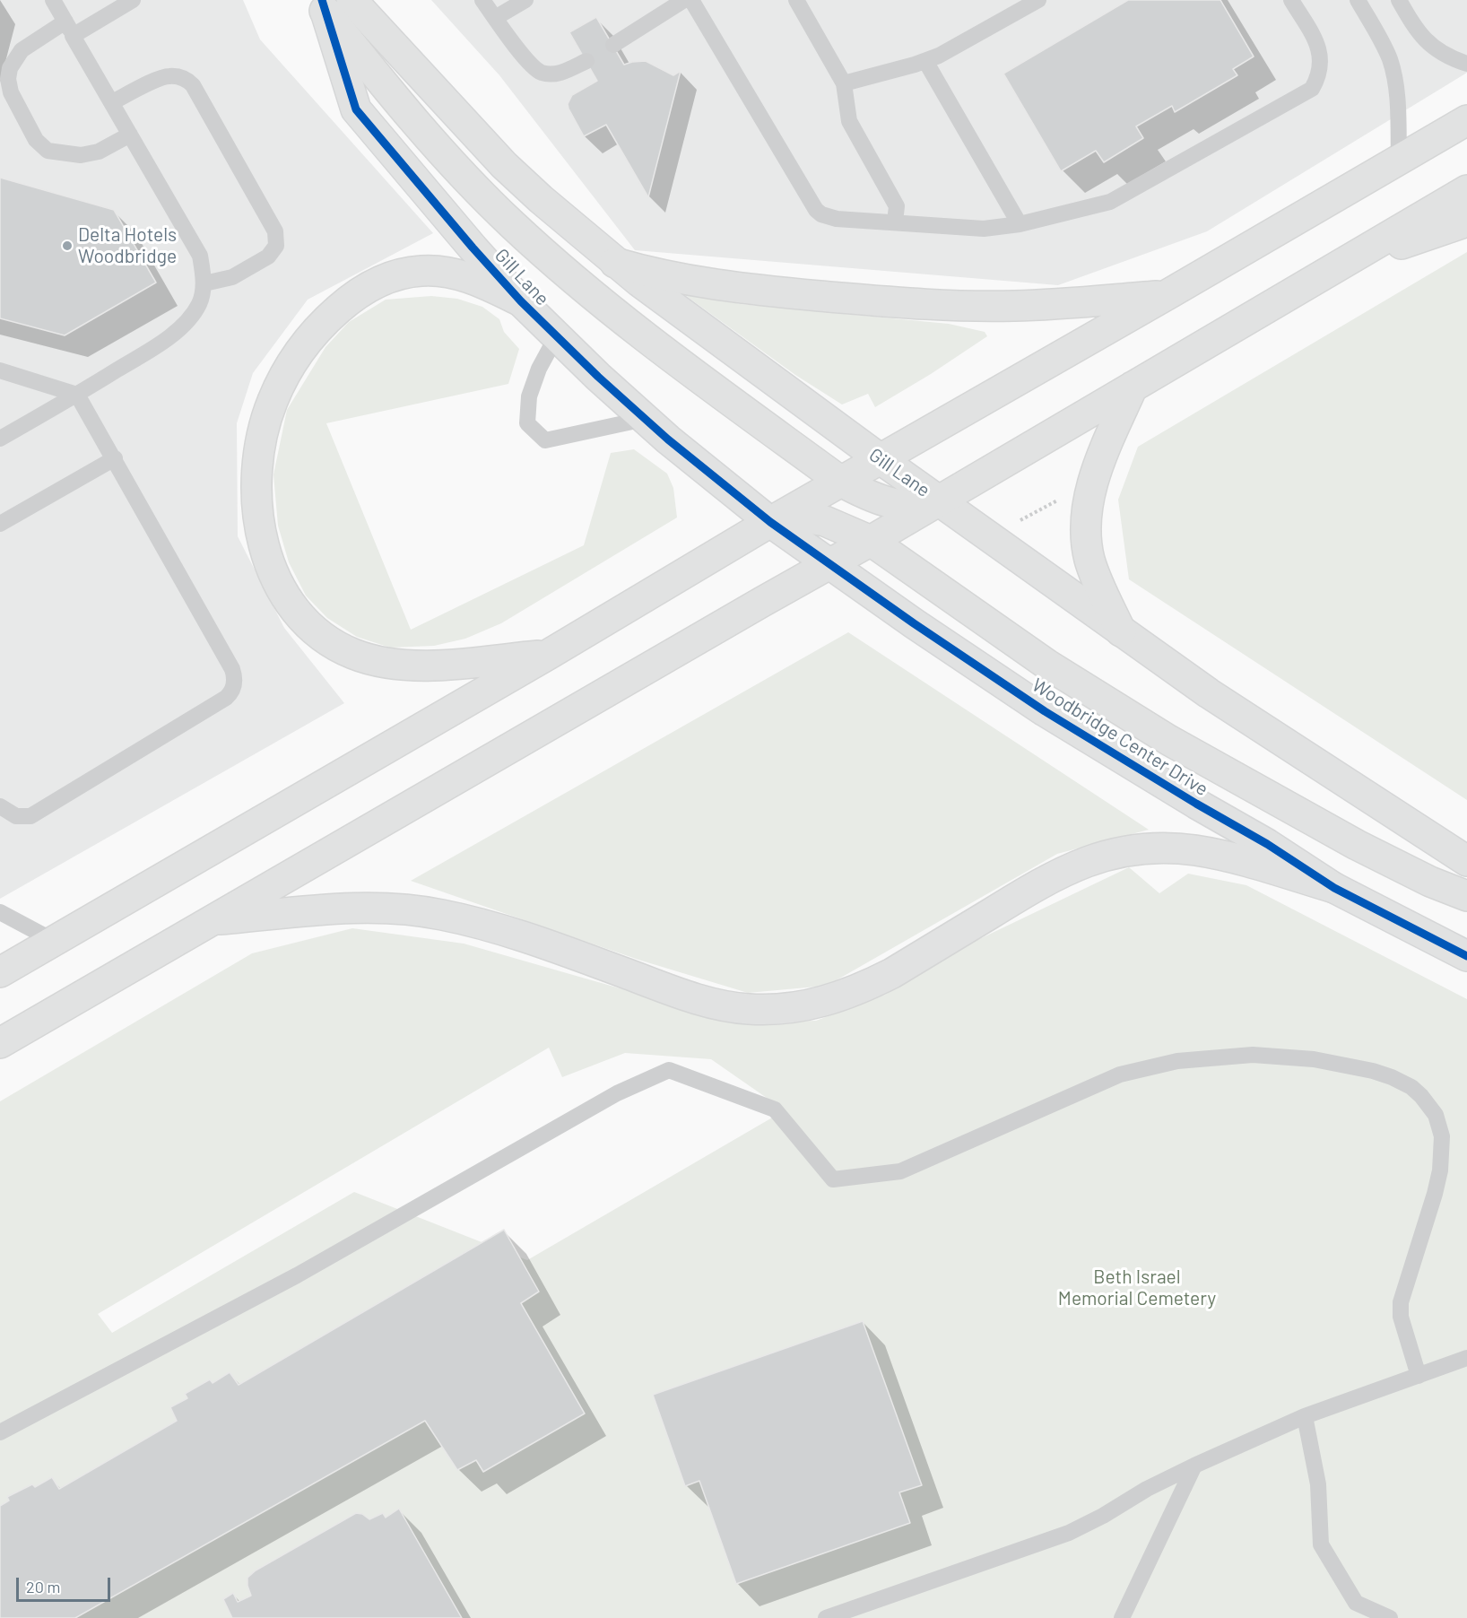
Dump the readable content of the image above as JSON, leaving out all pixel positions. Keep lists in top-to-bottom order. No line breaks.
{"streets":{"main road":["Gill Lane","Woodbridge Center Drive"]},"crossings":[["Gill Lane","Woodbridge Center Drive"]],"parks":["Beth Israel Memorial Cemetery"],"places":["Delta Hotels Woodbridge"],"scale_bar":"20 m"}
